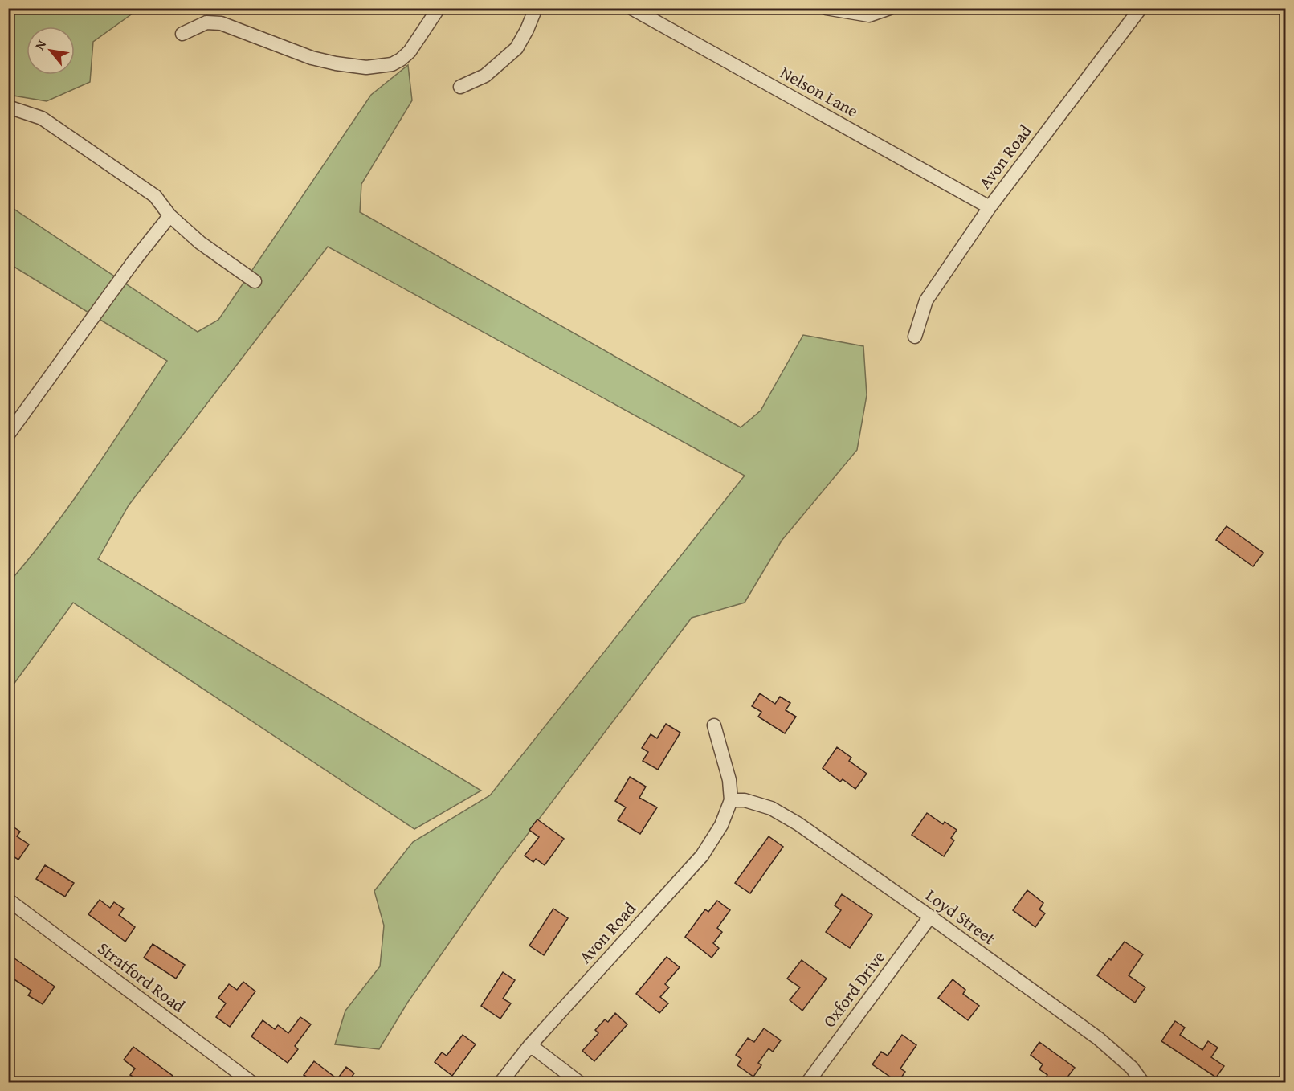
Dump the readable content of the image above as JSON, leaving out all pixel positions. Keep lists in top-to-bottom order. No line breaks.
{"streets":{"street":["Nelson Lane","Avon Road","Loyd Street","Stratford Road","Oxford Drive"]},"crossings":[["Nelson Lane","Avon Road"],["Avon Road","Loyd Street"],["Loyd Street","Oxford Drive"]],"north":"top left"}
